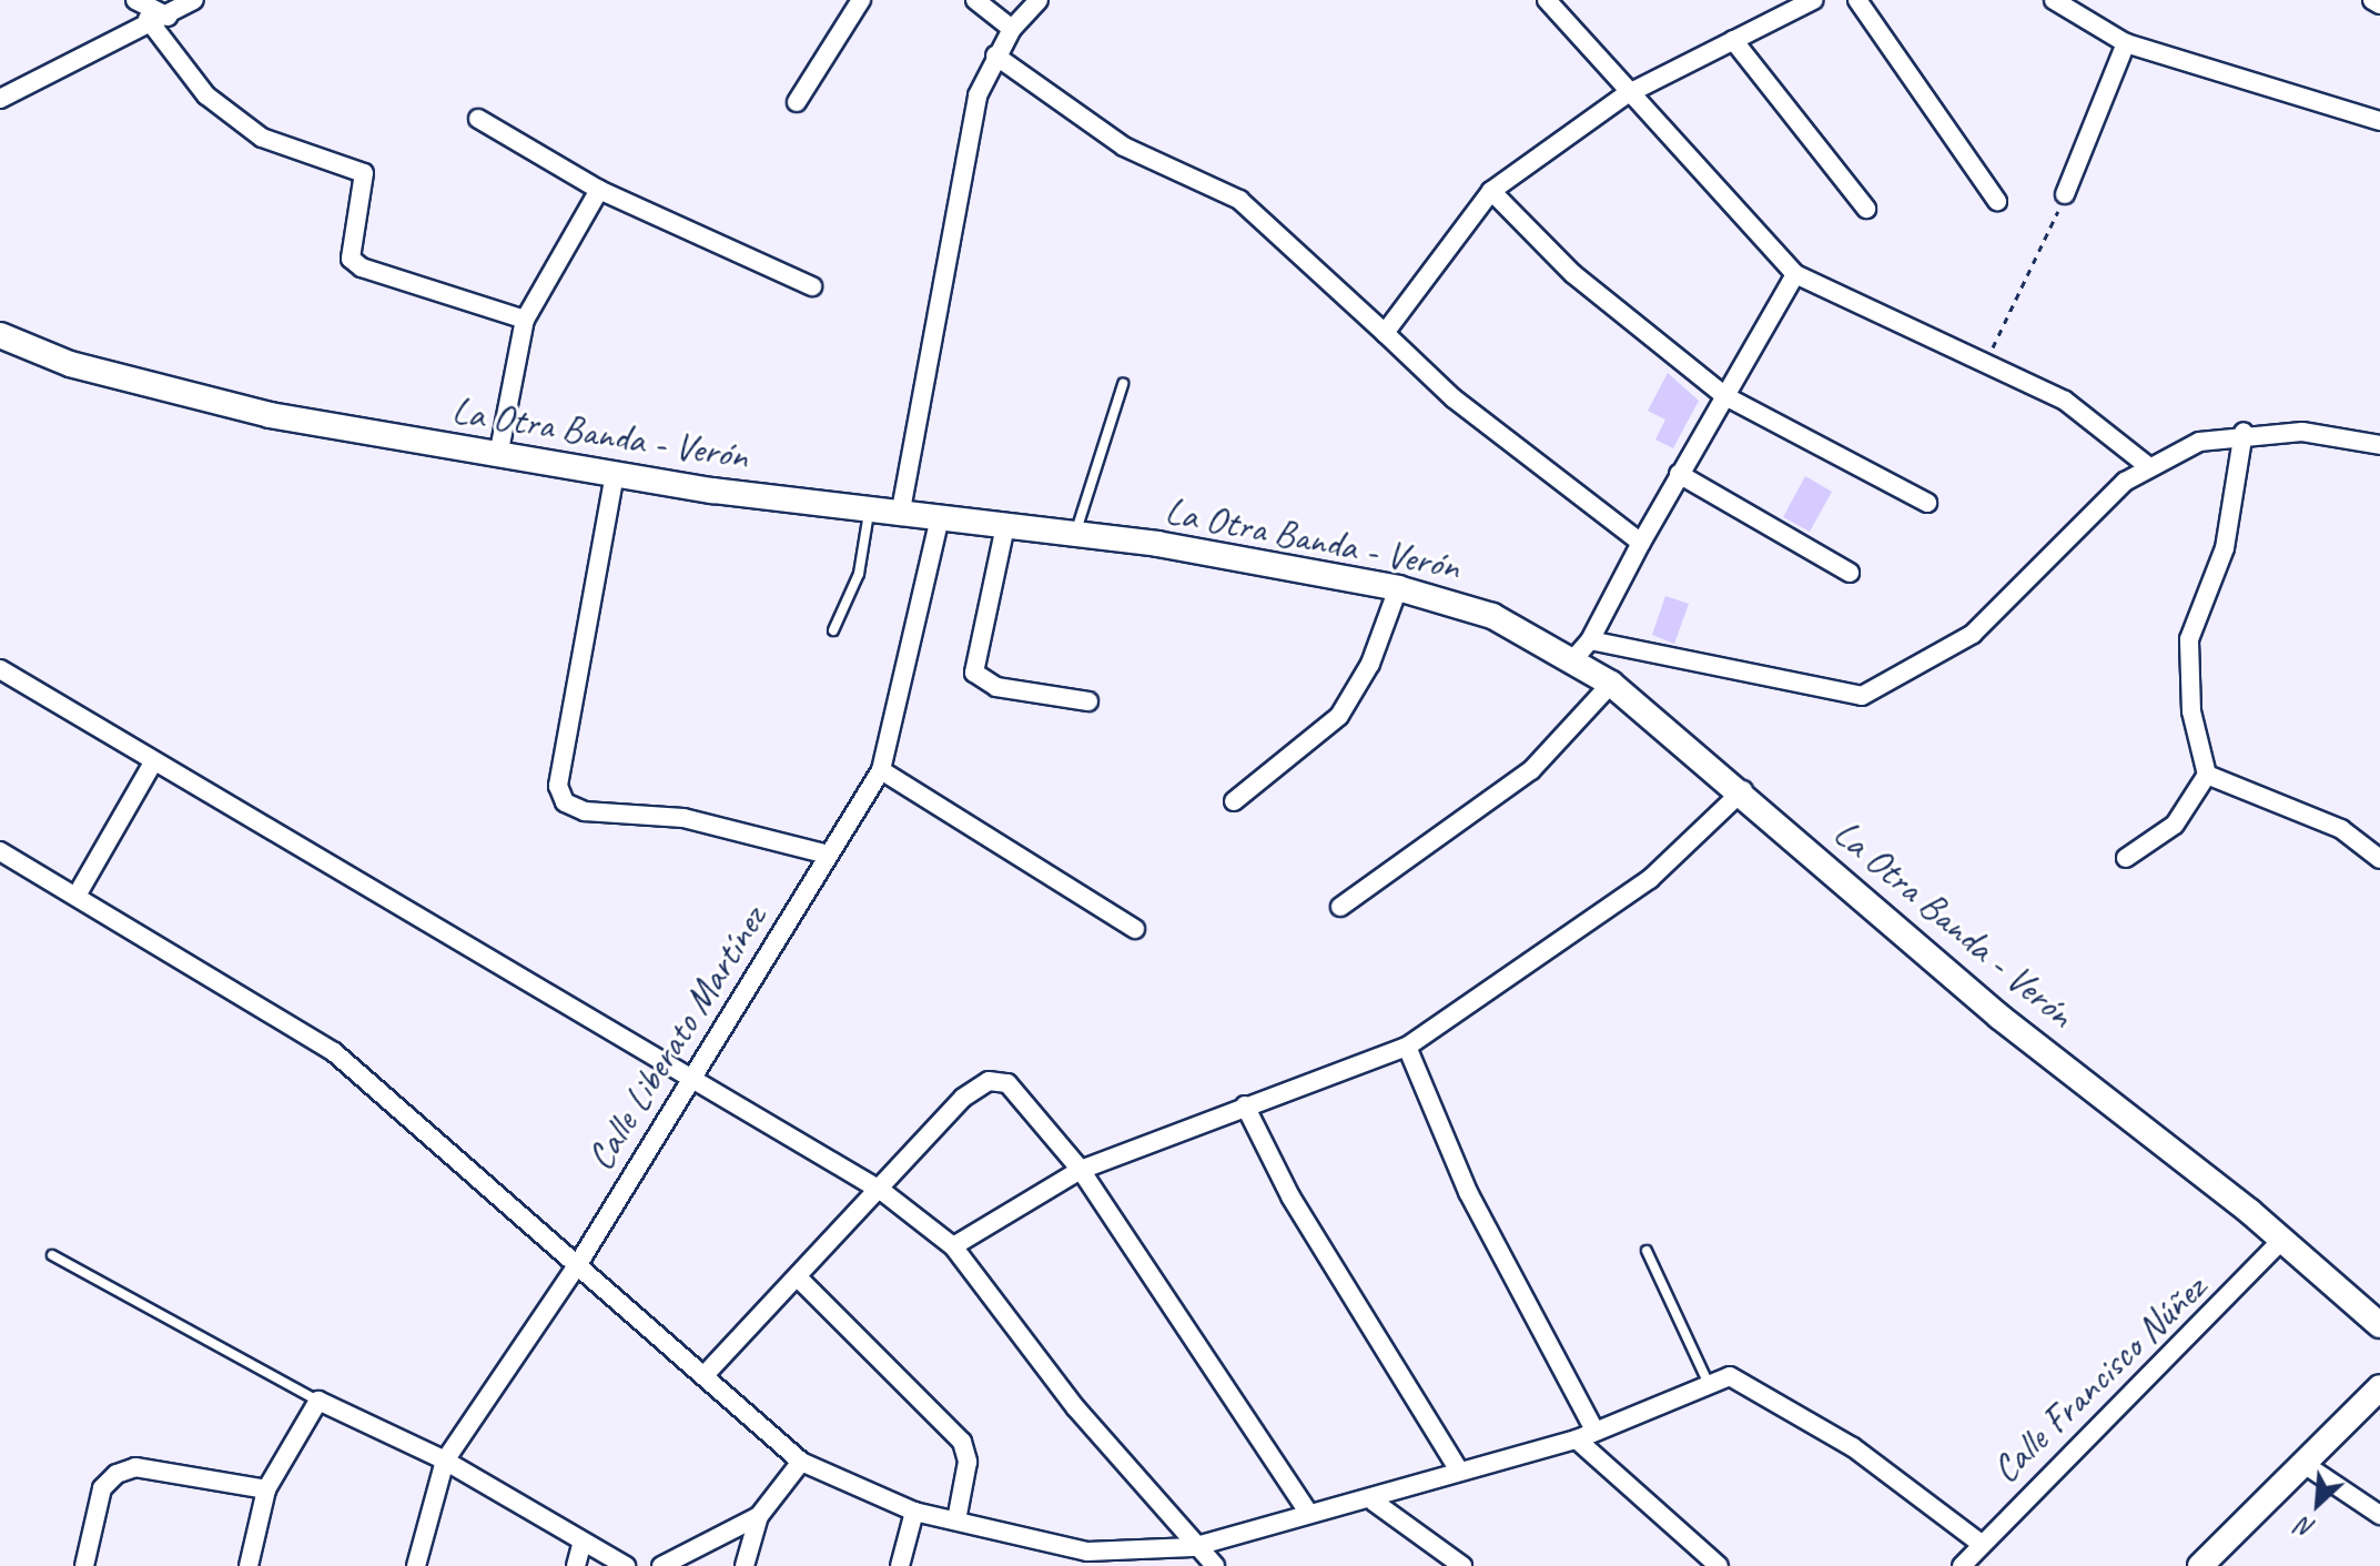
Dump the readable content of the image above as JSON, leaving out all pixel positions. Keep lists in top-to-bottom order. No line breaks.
{"streets":{"main road":["La Otra Banda - Verón"],"street":["Calle Liberato Martínez","Calle Francisco Núñez"]},"crossings":[["La Otra Banda - Verón","Calle Liberato Martínez"],["La Otra Banda - Verón","Calle Francisco Núñez"]],"north":"bottom left"}
